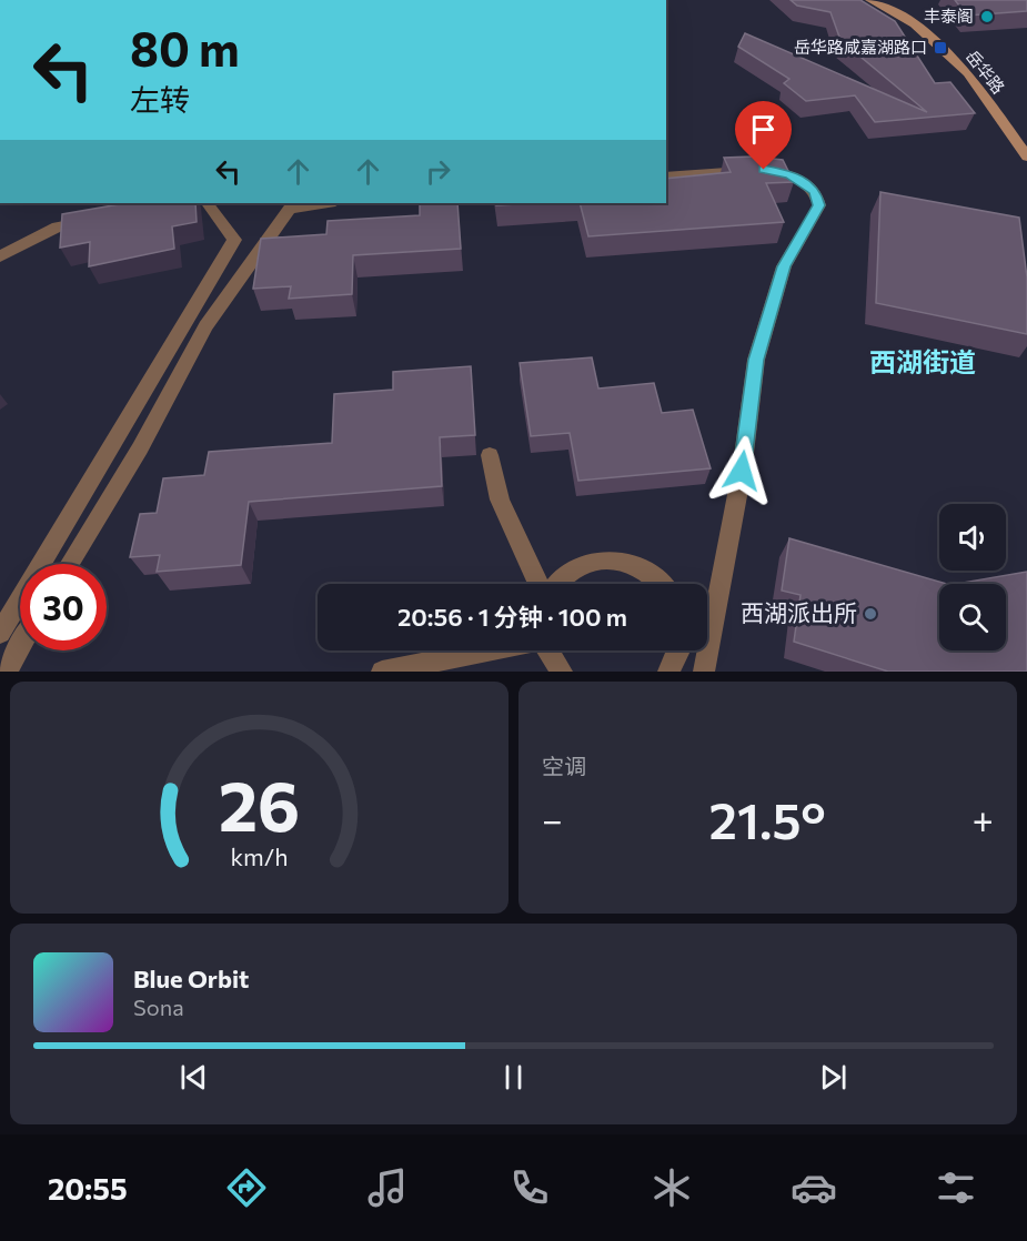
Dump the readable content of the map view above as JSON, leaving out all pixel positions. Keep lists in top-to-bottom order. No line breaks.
{"streets":{"street":["岳华路"]},"districts":["西湖街道"],"places":{"other":["丰泰阁","西湖派出所"],"transit":["岳华路咸嘉湖路口"]},"page":{"turn":["80 m","左转"],"limit":"30","trip":"20:56 · 1 分钟 · 100 m","tile":"空调","heat":["−","21.5°","+"],"song":["Blue Orbit","Sona"],"tabs":"20:55","gauge":["26","km/h"]}}
